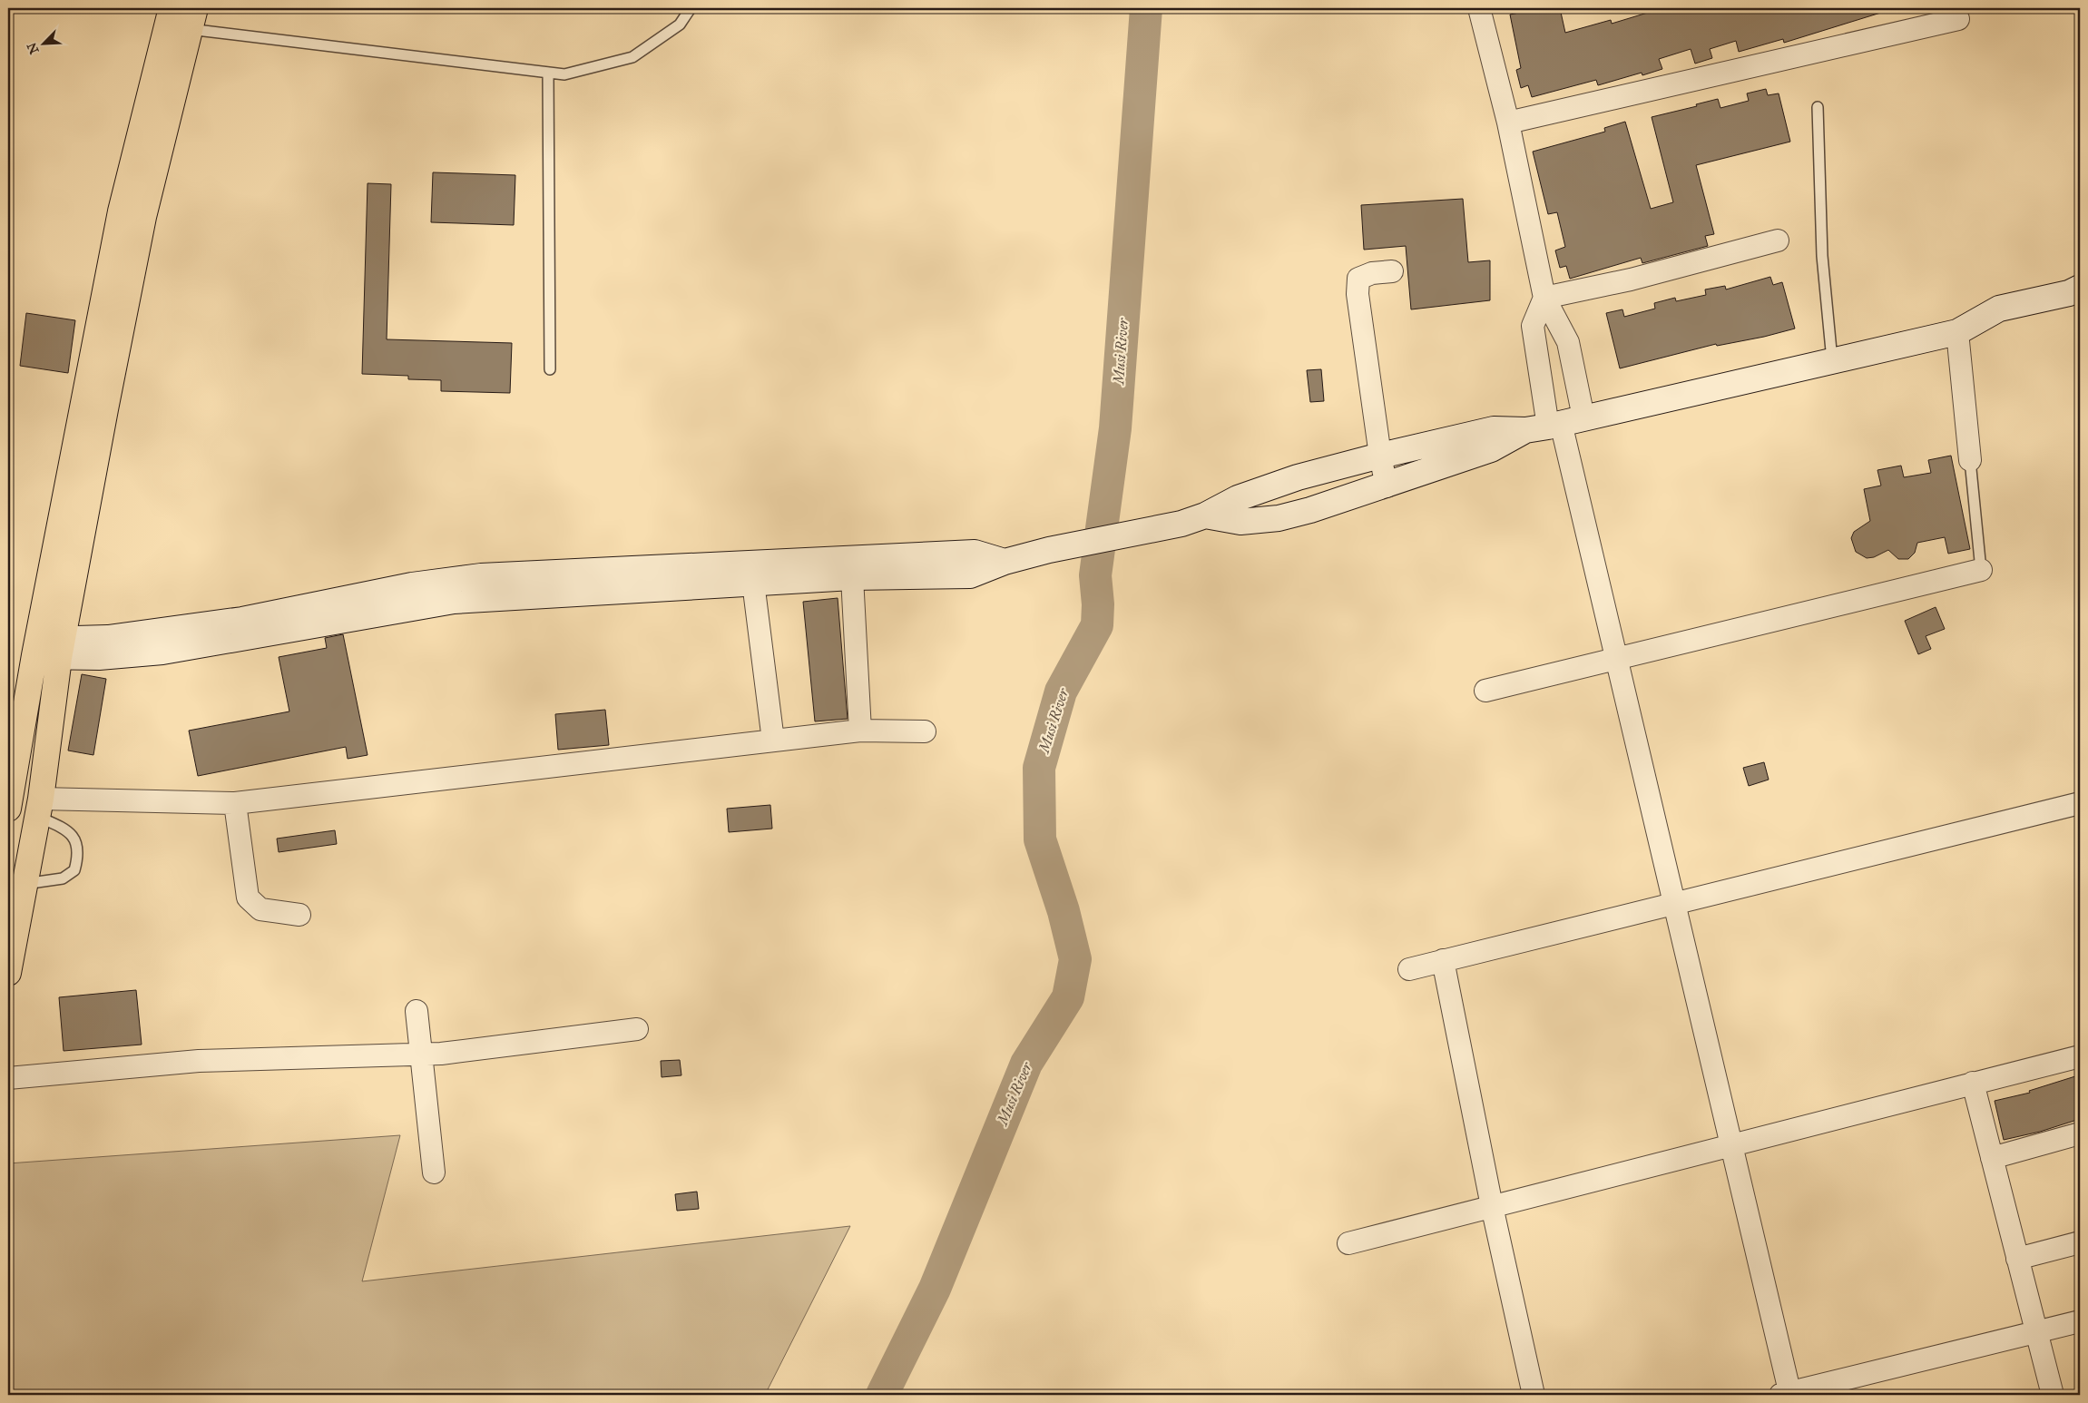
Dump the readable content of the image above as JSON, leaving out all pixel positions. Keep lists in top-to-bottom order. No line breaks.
{"water":["Musi River"],"north":"bottom left"}
